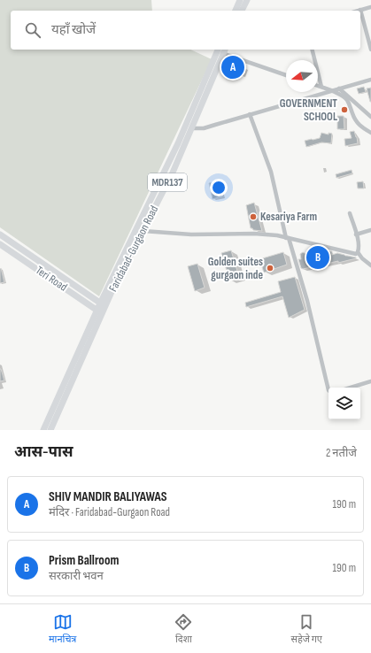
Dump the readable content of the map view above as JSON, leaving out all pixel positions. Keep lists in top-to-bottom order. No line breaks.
{"streets":{"main road":["MDR137","Faridabad-Gurgaon Road","Teri Road"]},"crossings":[["Faridabad-Gurgaon Road","Teri Road"]],"places":["GOVERNMENT SCHOOL","Kesariya Farm","Golden suites gurgaon inde"],"north":"left","page":{"search":"यहाँ खोजें","pins":["A","B"],"heading":["आस-पास","2 नतीजे"],"list":[{"mark":"A","name":"SHIV MANDIR BALIYAWAS","note":"मंदिर · Faridabad-Gurgaon Road","value":"190 m"},{"mark":"B","name":"Prism Ballroom","note":"सरकारी भवन","value":"190 m"}],"nav":["मानचित्र","दिशा","सहेजे गए"]}}
